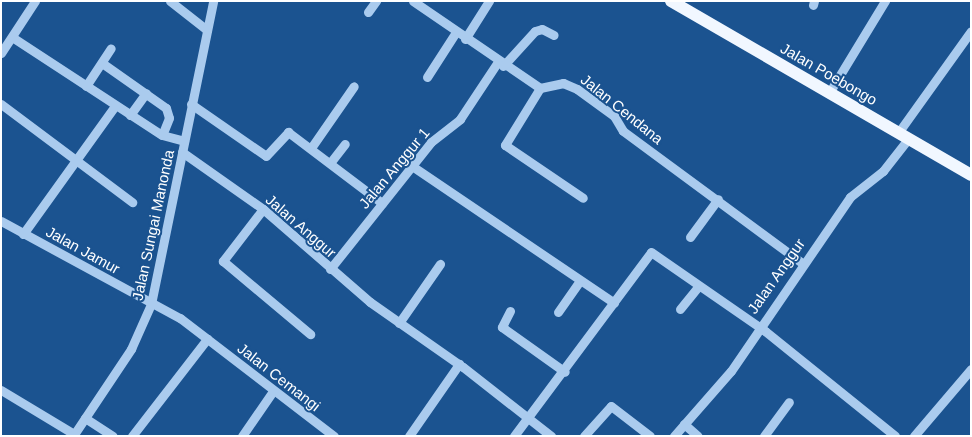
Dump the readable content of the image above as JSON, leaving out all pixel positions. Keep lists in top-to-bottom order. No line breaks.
{"streets":{"main road":["Jalan Poebongo"],"street":["Jalan Cendana","Jalan Anggur 1","Jalan Sungai Manonda","Jalan Anggur","Jalan Jamur","Jalan Cemangi"]},"crossings":[["Jalan Poebongo","Jalan Anggur"],["Jalan Cendana","Jalan Anggur"],["Jalan Anggur 1","Jalan Anggur"],["Jalan Sungai Manonda","Jalan Anggur"],["Jalan Sungai Manonda","Jalan Jamur"],["Jalan Sungai Manonda","Jalan Cemangi"],["Jalan Jamur","Jalan Cemangi"]]}
